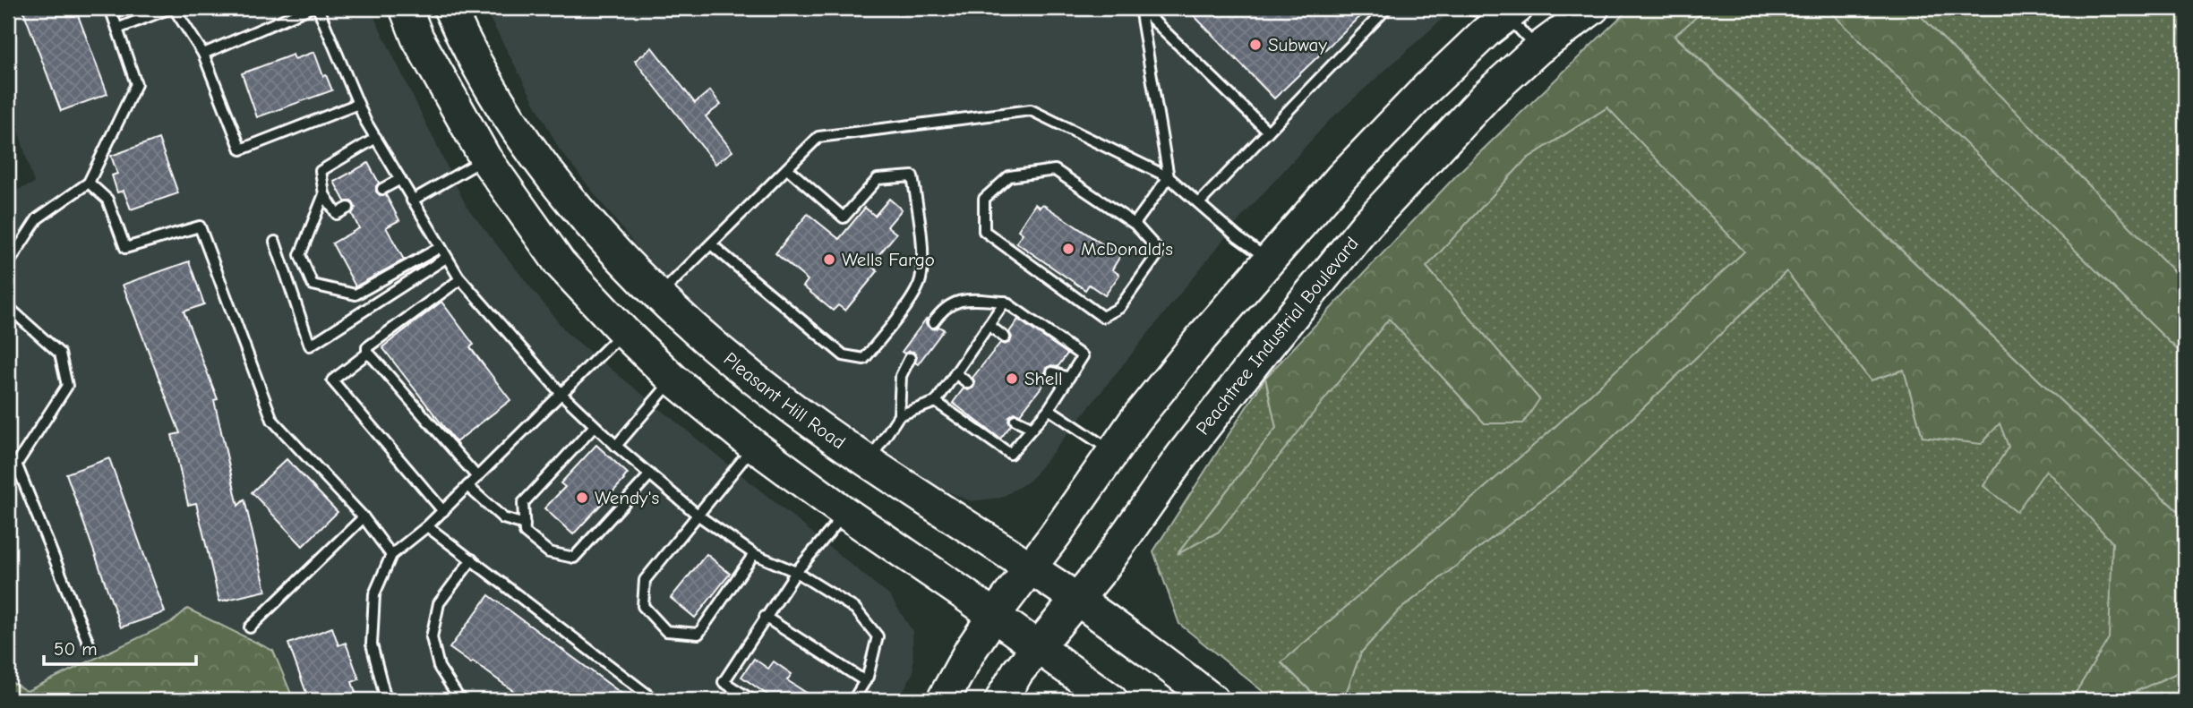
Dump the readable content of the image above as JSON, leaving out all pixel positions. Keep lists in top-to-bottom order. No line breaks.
{"streets":{"highway":["Peachtree Industrial Boulevard","Pleasant Hill Road"]},"crossings":[["Peachtree Industrial Boulevard","Pleasant Hill Road"]],"places":["Subway","McDonald's","Wells Fargo","Shell","Wendy's"],"scale_bar":"50 m"}
